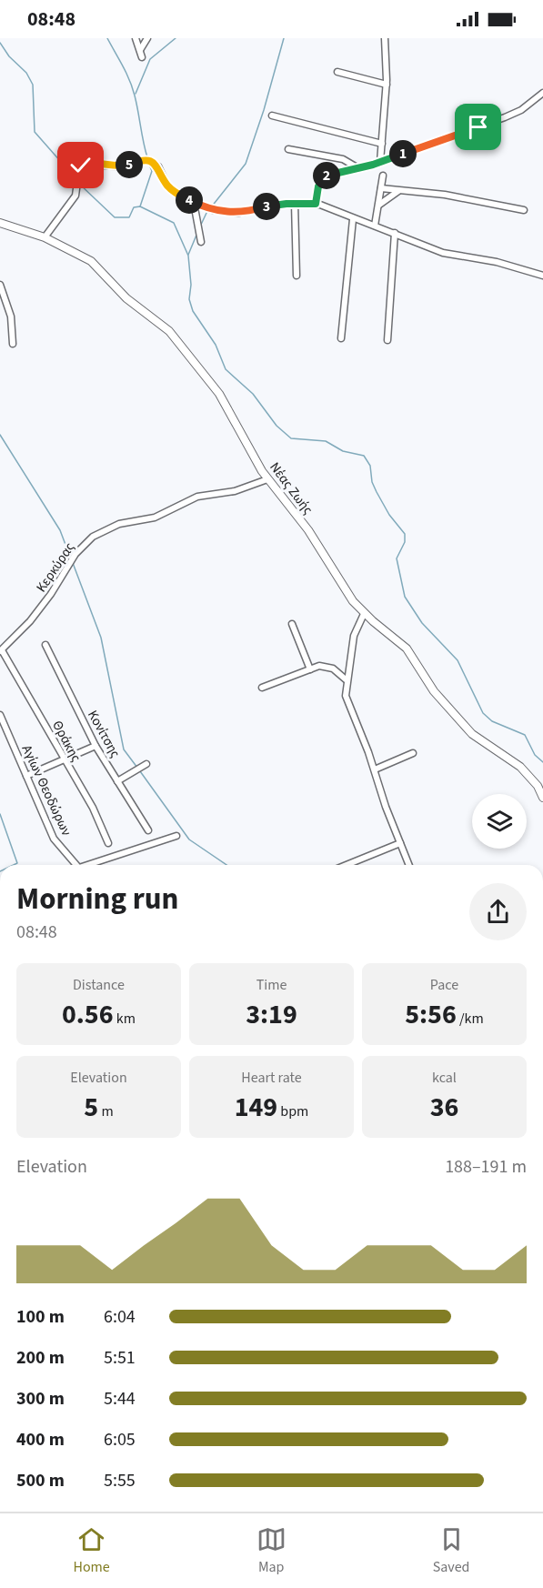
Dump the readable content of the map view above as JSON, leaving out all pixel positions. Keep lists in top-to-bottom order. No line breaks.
{"streets":{"street":["Νέας Ζωής","Κερκύρας","Κονίτσης","Θράκης","Αγίων Θεοδώρων"]},"crossings":[["Νέας Ζωής","Κερκύρας"],["Κερκύρας","Θράκης"]],"page":{"status":"08:48","pins":["1","5","2","4","3"],"heading":["Morning run","08:48"],"stats":[["Distance","0.56 km"],["Time","3:19"],["Pace","5:56 /km"],["Elevation","5 m"],["Heart rate","149 bpm"],["kcal","36"]],"chart":["Elevation","188–191 m"],"list":[{"name":"100 m","note":"6:04"},{"name":"200 m","note":"5:51"},{"name":"300 m","note":"5:44"},{"name":"400 m","note":"6:05"},{"name":"500 m","note":"5:55"}],"tabs":["Home","Map","Saved"]}}
